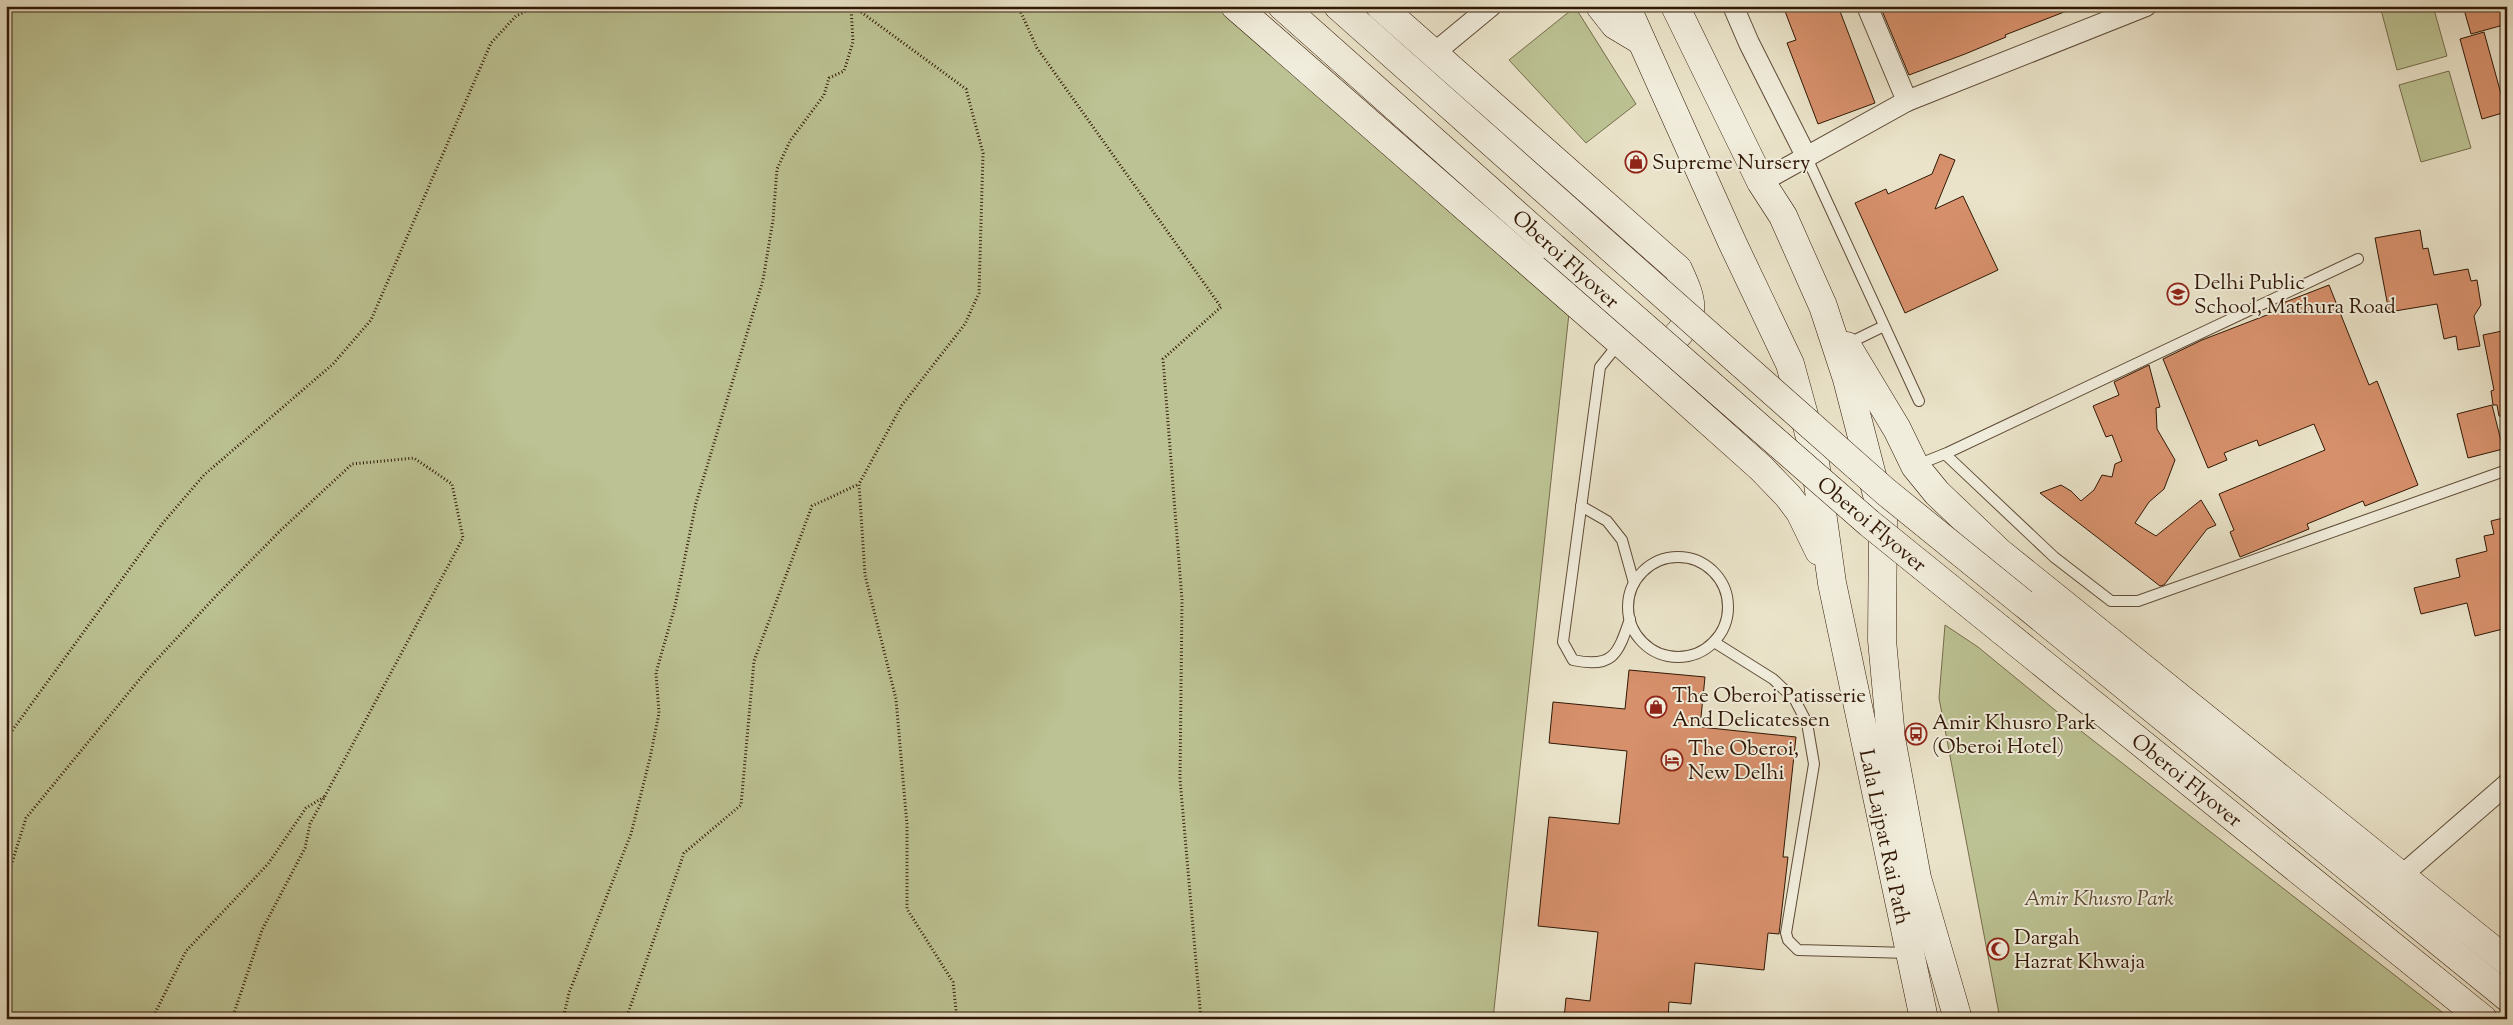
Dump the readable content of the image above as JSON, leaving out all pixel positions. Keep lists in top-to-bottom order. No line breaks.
{"streets":{"main road":["Oberoi Flyover","Lala Lajpat Rai Path"]},"parks":["Amir Khusro Park"],"places":{"shop":["Supreme Nursery","The Oberoi Patisserie And Delicatessen"],"school or university":["Delhi Public School, Mathura Road"],"bus stop":["Amir Khusro Park (Oberoi Hotel)"],"hotel":["The Oberoi, New Delhi"],"mosque":["Dargah Hazrat Khwaja"]}}
